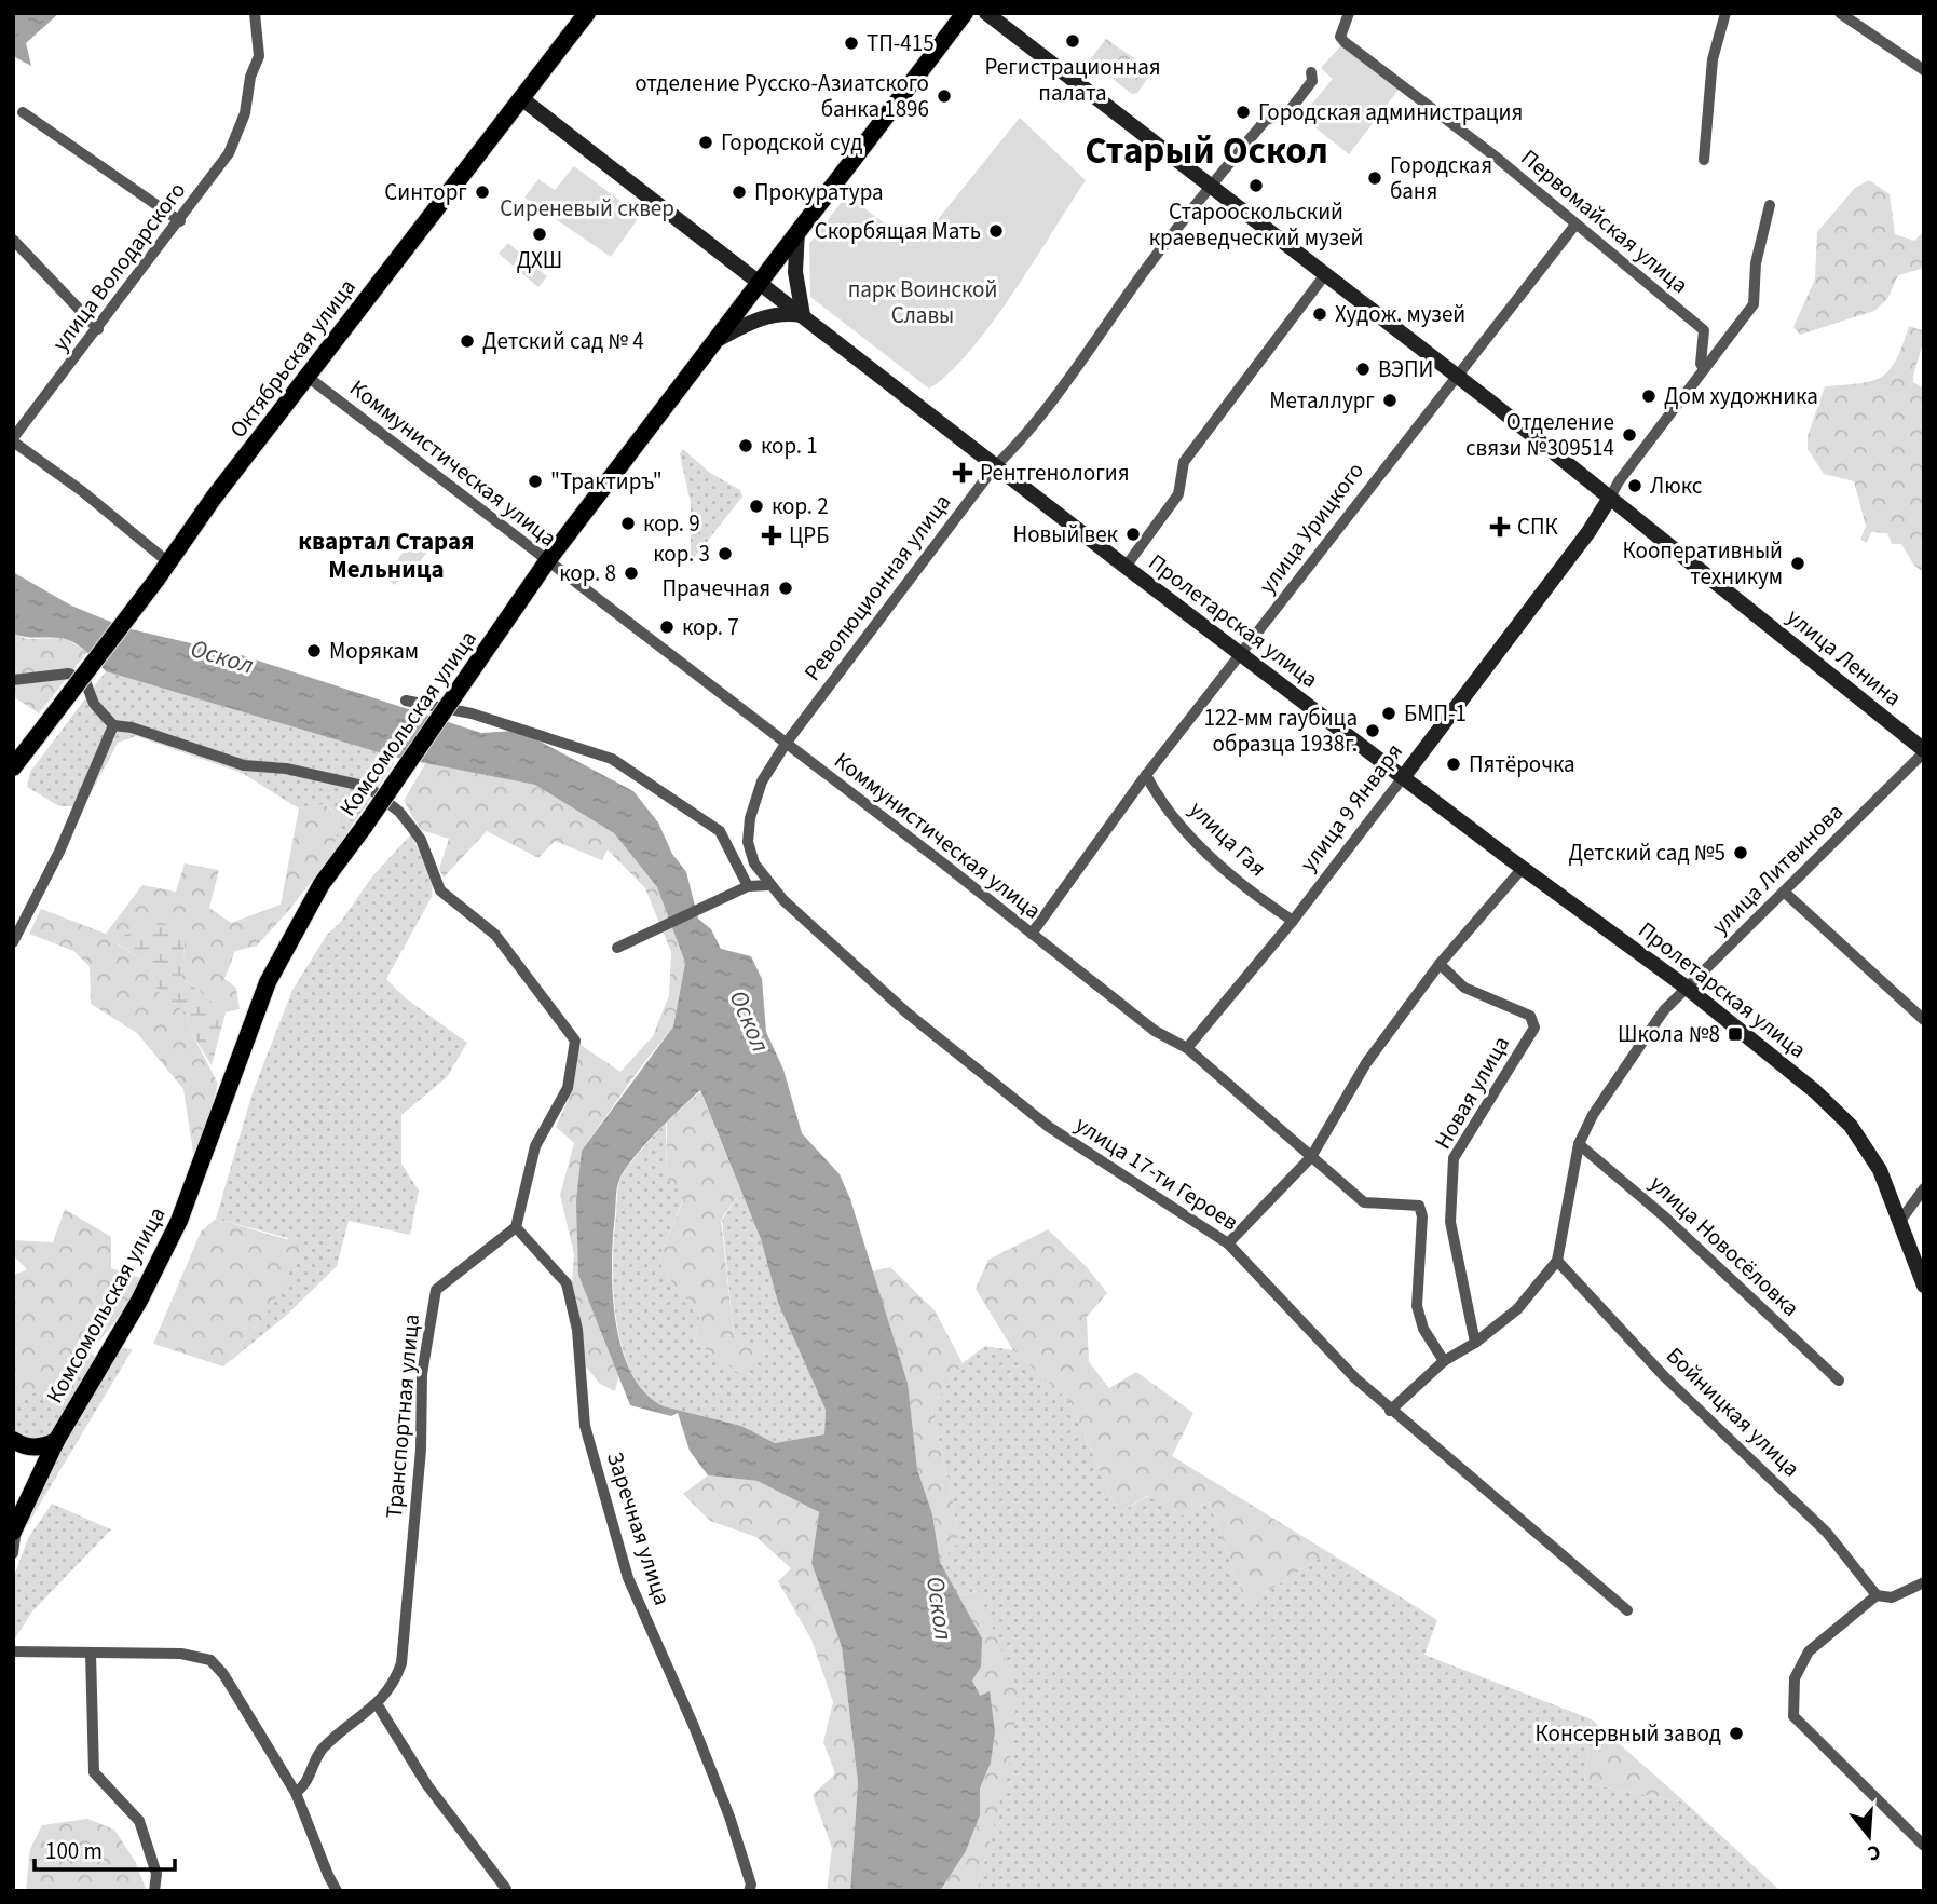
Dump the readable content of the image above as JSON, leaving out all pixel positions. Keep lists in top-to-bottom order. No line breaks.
{"streets":{"main road":["Октябрьская улица","Пролетарская улица","улица Ленина","Комсомольская улица","улица 9 Января"],"street":["Первомайская улица","улица Володарского","Коммунистическая улица","улица Урицкого","Революционная улица","улица Гая","улица Литвинова","Новая улица","улица 17-ти Героев","улица Новосёловка","Бойницкая улица","Транспортная улица","Заречная улица"]},"crossings":[["Первомайская улица","улица Урицкого"],["Первомайская улица","улица 9 Января"],["Октябрьская улица","Коммунистическая улица"],["Октябрьская улица","Пролетарская улица"],["Коммунистическая улица","улица Урицкого"],["Коммунистическая улица","Революционная улица"],["Коммунистическая улица","Комсомольская улица"],["Коммунистическая улица","улица 9 Января"],["Коммунистическая улица","улица Литвинова"],["Коммунистическая улица","улица 17-ти Героев"],["улица Урицкого","Пролетарская улица"],["улица Урицкого","улица Ленина"],["улица Урицкого","улица Гая"],["Революционная улица","Пролетарская улица"],["Революционная улица","улица Ленина"],["Революционная улица","улица 17-ти Героев"],["Пролетарская улица","Комсомольская улица"],["Пролетарская улица","улица 9 Января"],["Пролетарская улица","улица Литвинова"],["улица Ленина","улица 9 Января"],["улица Ленина","улица Литвинова"],["улица 9 Января","улица Гая"],["улица Литвинова","Новая улица"],["улица Литвинова","улица 17-ти Героев"],["улица Литвинова","улица Новосёловка"],["улица Литвинова","Бойницкая улица"],["Транспортная улица","Заречная улица"]],"districts":["Старый Оскол","квартал Старая Мельница"],"water":["Оскол"],"parks":["Сиреневый сквер","парк Воинской Славы"],"places":{"other":["Регистрационная палата","ТП-415","отделение Русско-Азиатского банка 1896","Городская администрация","Городской суд","Городская баня","Старооскольский краеведческий музей","Синторг","Прокуратура","Скорбящая Мать","ДХШ","Худож. музей","Детский сад № 4","ВЭПИ","Дом художника","Металлург","Отделение связи №309514","кор. 1","\"Трактиръ\"","Люкс","кор. 2","кор. 9","Новый век","кор. 3","Кооперативный техникум","кор. 8","Прачечная","кор. 7","Морякам","БМП-1","122-мм гаубица образца 1938г.","Пятёрочка","Детский сад №5","Консервный завод"],"health":["Рентгенология","СПК","ЦРБ"],"transit":["Школа №8"]},"scale_bar":"100 m","north":"bottom"}
